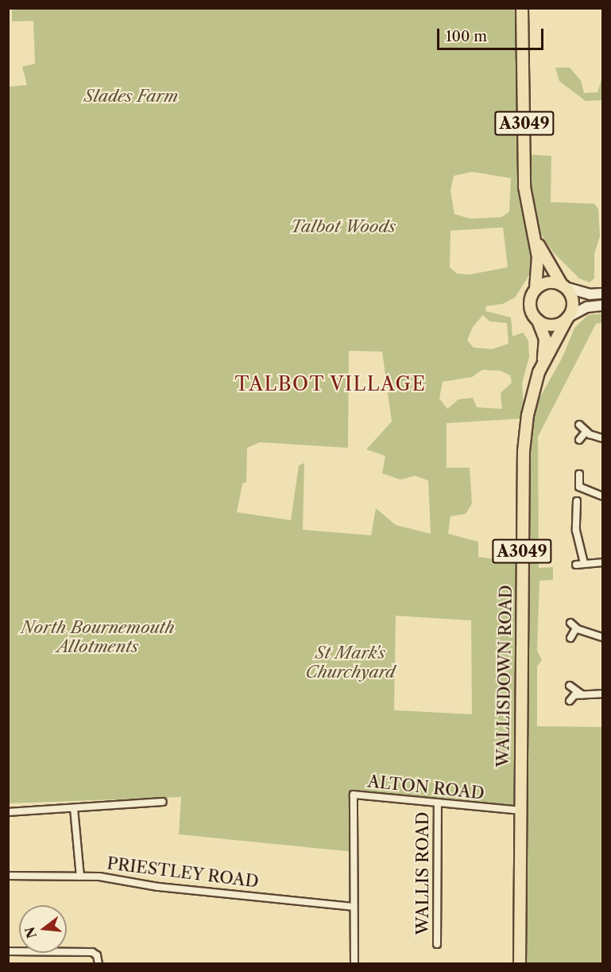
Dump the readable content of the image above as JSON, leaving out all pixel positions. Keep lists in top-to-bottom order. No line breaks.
{"streets":{"main road":["A3049","WALLISDOWN ROAD"],"street":["ALTON ROAD","PRIESTLEY ROAD","WALLIS ROAD"]},"crossings":[["A3049","WALLISDOWN ROAD"],["WALLISDOWN ROAD","ALTON ROAD"],["ALTON ROAD","PRIESTLEY ROAD"],["ALTON ROAD","WALLIS ROAD"]],"districts":["TALBOT VILLAGE"],"parks":["Slades Farm","Talbot Woods","North Bournemouth Allotments","St Mark's Churchyard"],"scale_bar":"100 m","north":"left"}
